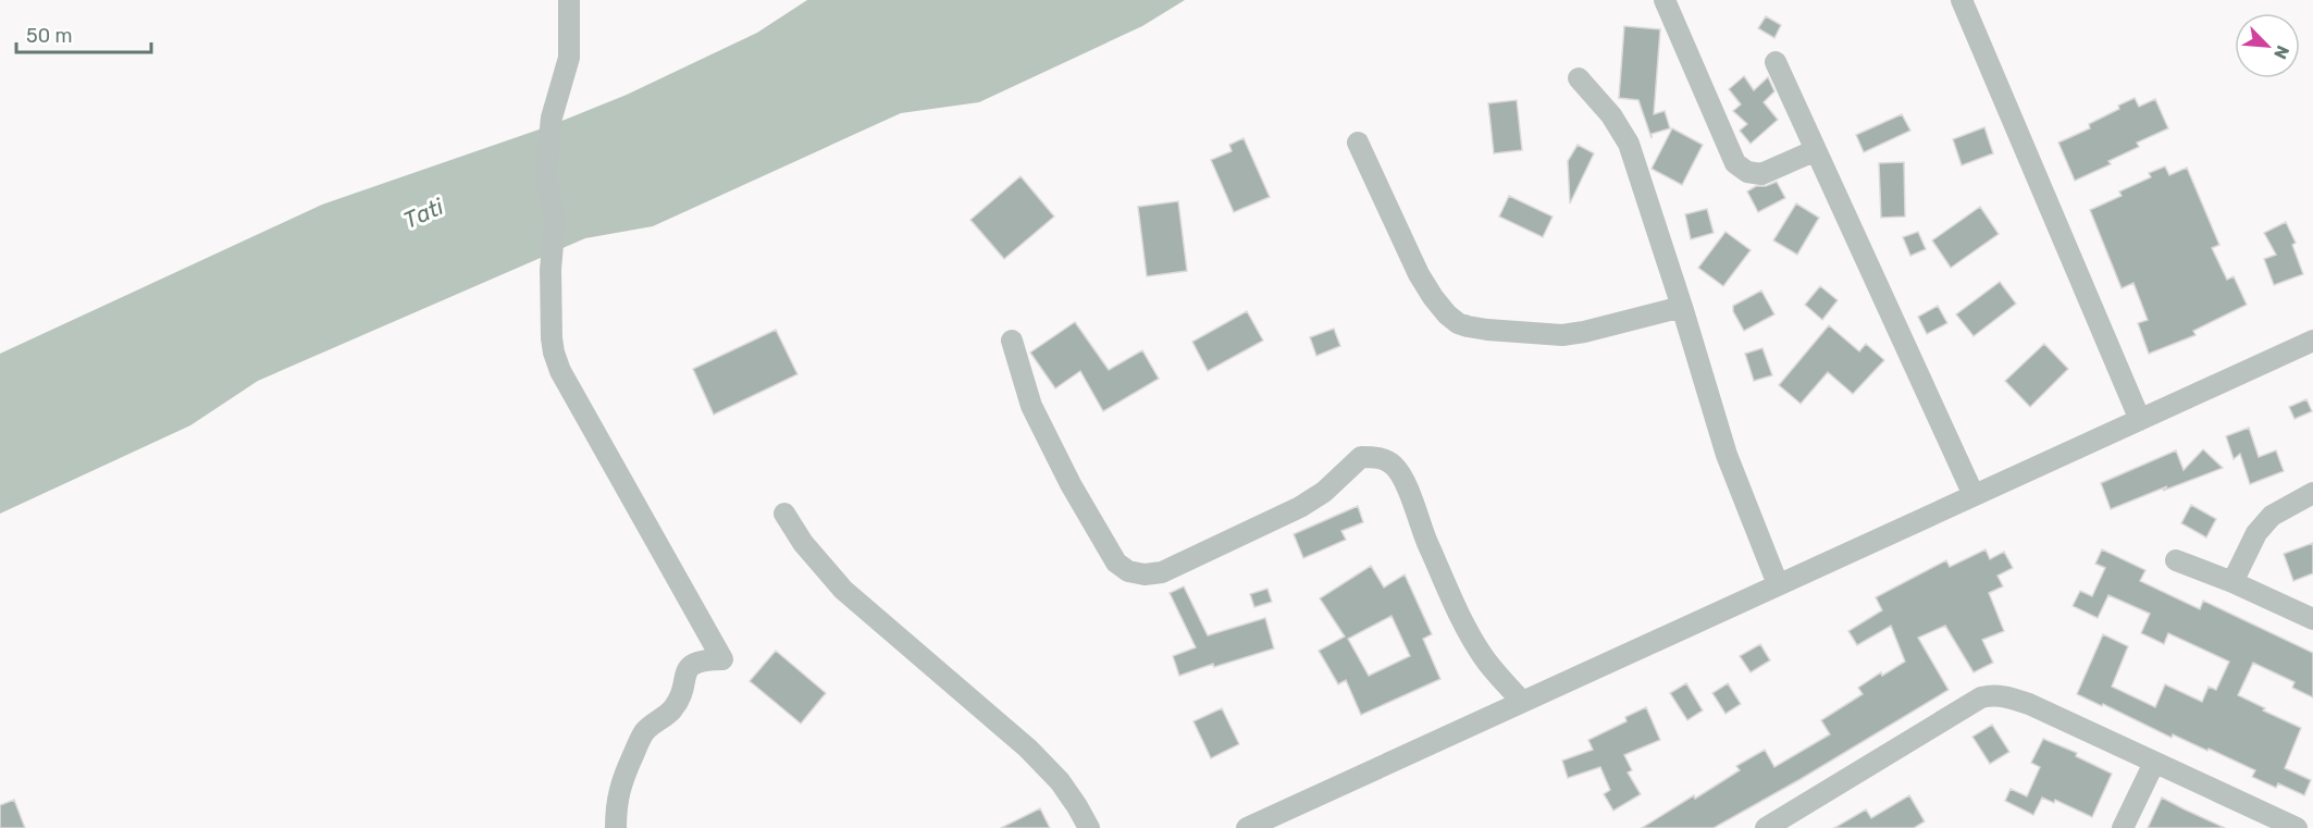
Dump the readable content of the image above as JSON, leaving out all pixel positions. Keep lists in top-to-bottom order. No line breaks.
{"water":["Tati"],"scale_bar":"50 m","north":"bottom right"}
